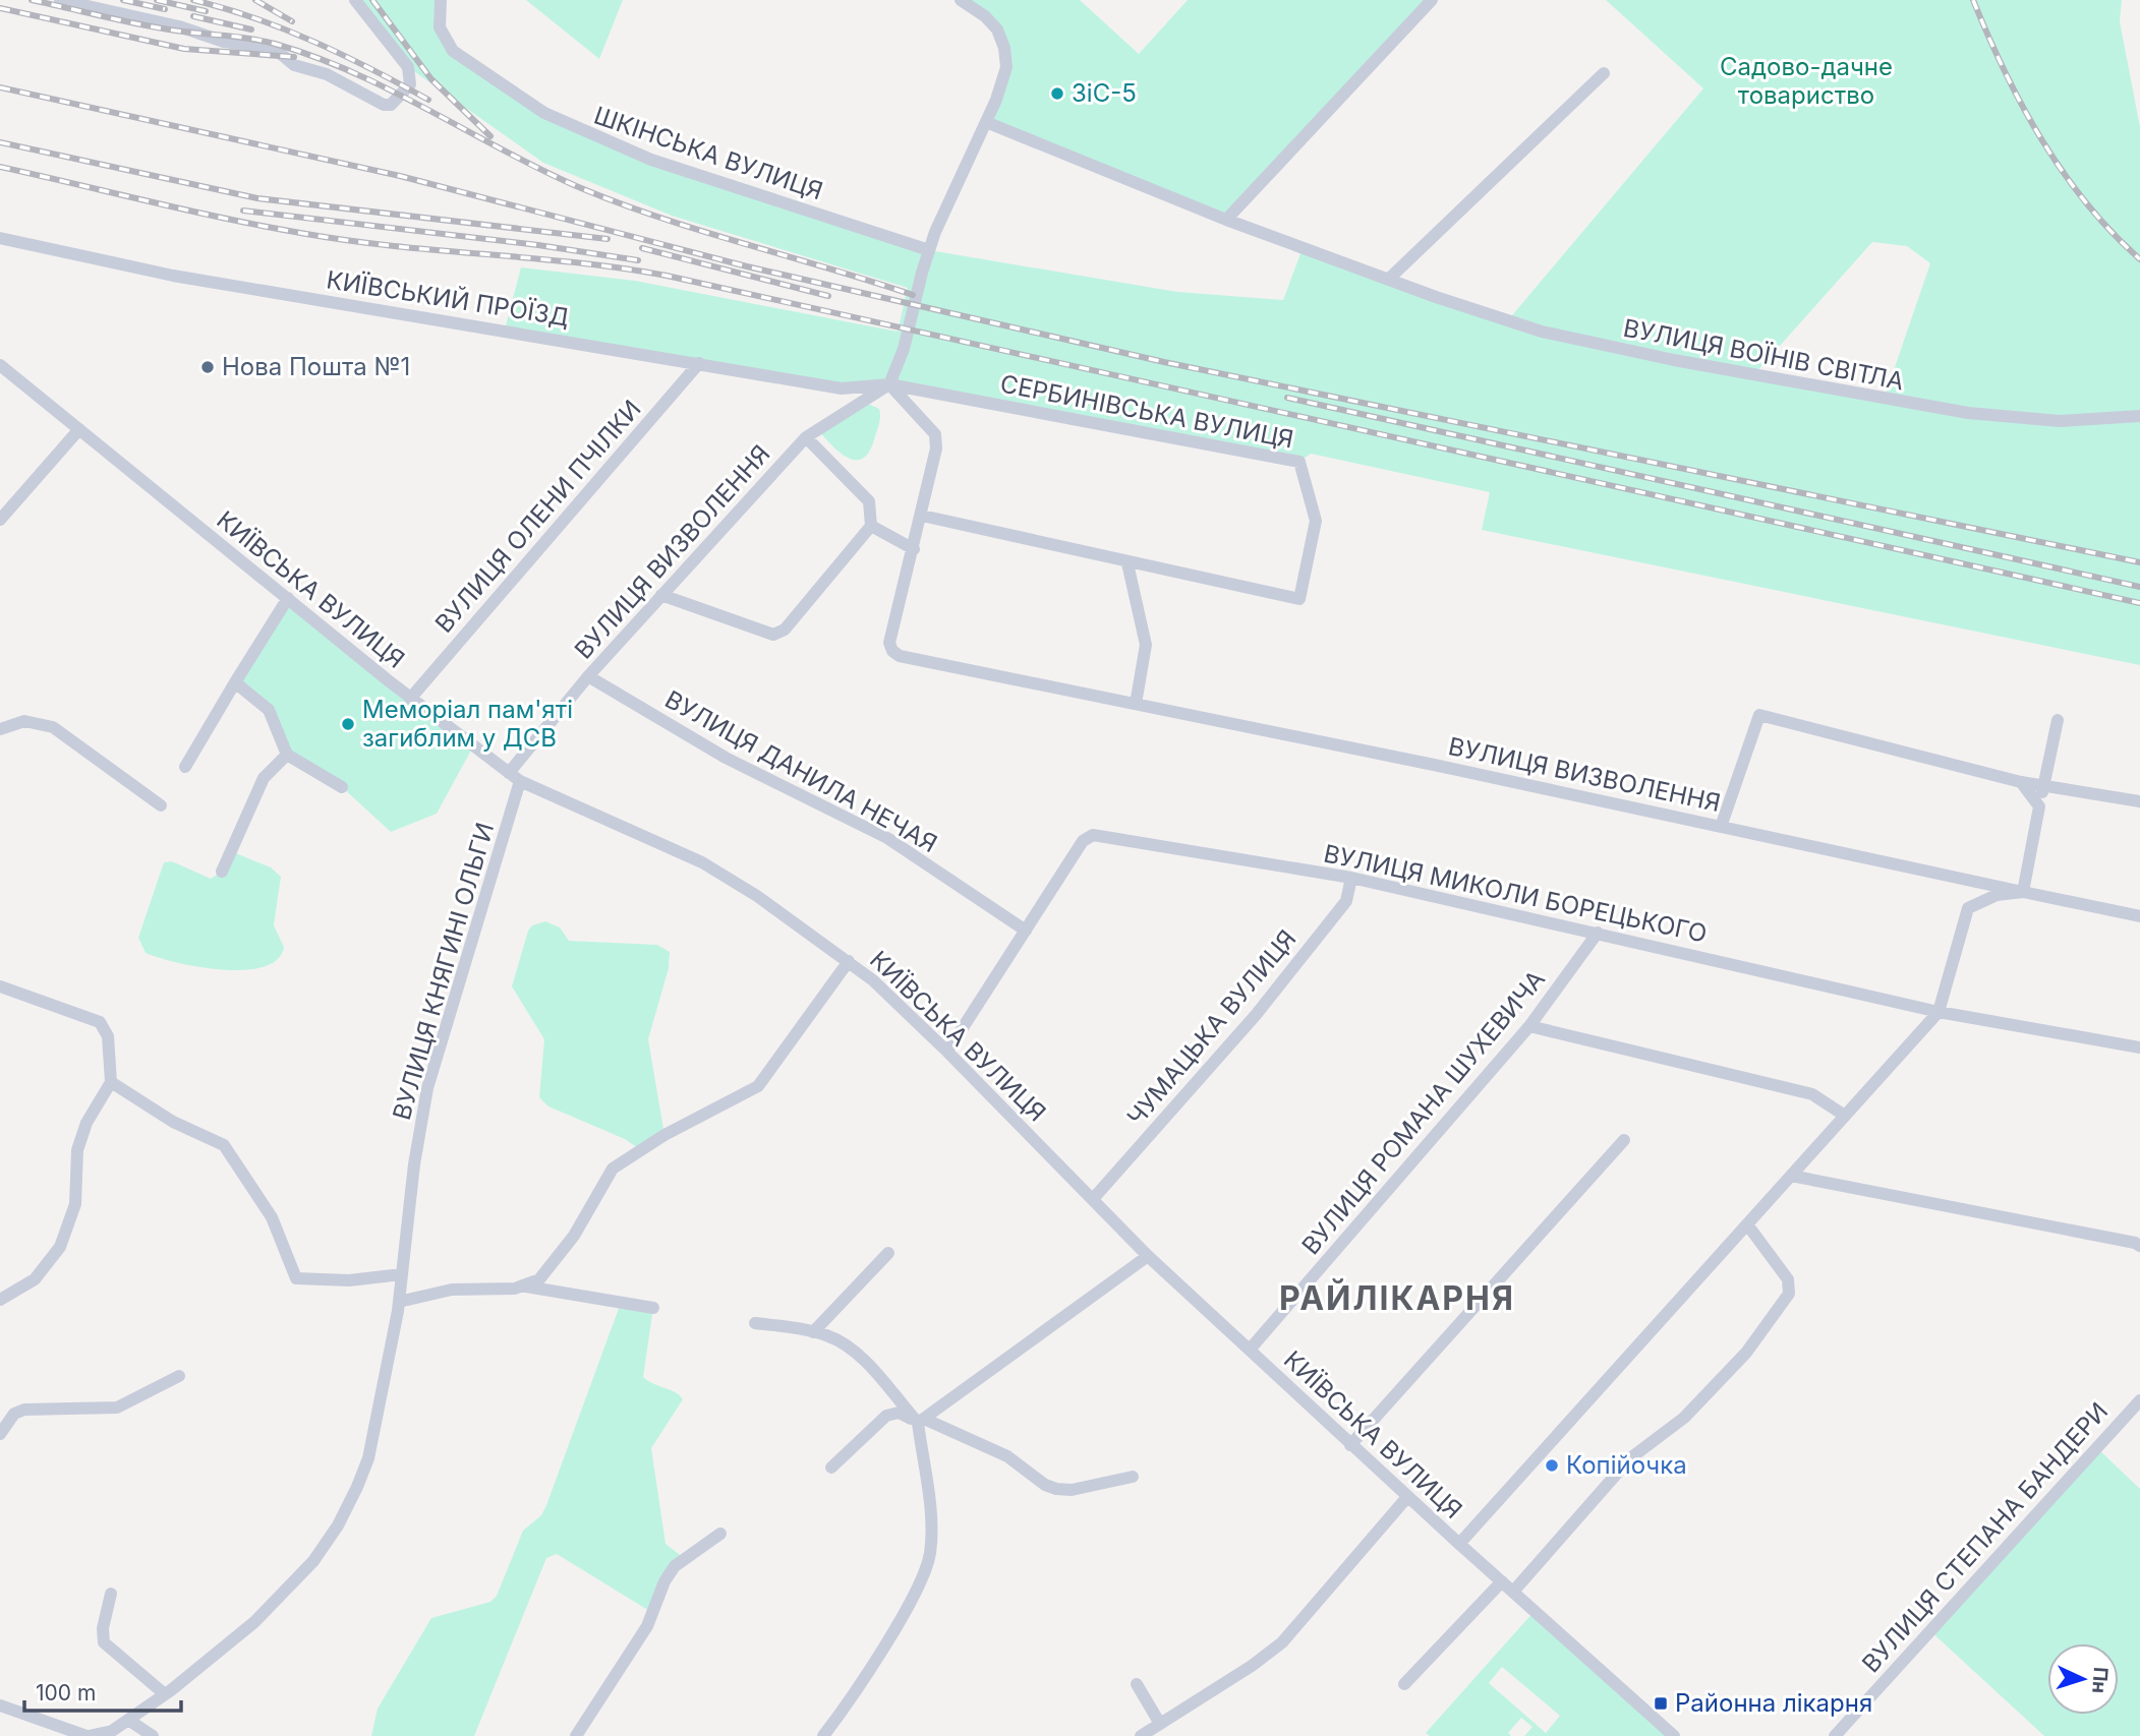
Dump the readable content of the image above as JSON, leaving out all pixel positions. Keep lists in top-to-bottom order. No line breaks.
{"streets":{"street":["ШКІНСЬКА ВУЛИЦЯ","КИЇВСЬКИЙ ПРОЇЗД","ВУЛИЦЯ ВОЇНІВ СВІТЛА","СЕРБИНІВСЬКА ВУЛИЦЯ","ВУЛИЦЯ ОЛЕНИ ПЧІЛКИ","ВУЛИЦЯ ВИЗВОЛЕННЯ","КИЇВСЬКА ВУЛИЦЯ","ВУЛИЦЯ ДАНИЛА НЕЧАЯ","ВУЛИЦЯ МИКОЛИ БОРЕЦЬКОГО","ВУЛИЦЯ КНЯГИНІ ОЛЬГИ","ЧУМАЦЬКА ВУЛИЦЯ","ВУЛИЦЯ РОМАНА ШУХЕВИЧА","ВУЛИЦЯ СТЕПАНА БАНДЕРИ"]},"crossings":[["КИЇВСЬКИЙ ПРОЇЗД","СЕРБИНІВСЬКА ВУЛИЦЯ"],["КИЇВСЬКИЙ ПРОЇЗД","ВУЛИЦЯ ОЛЕНИ ПЧІЛКИ"],["КИЇВСЬКИЙ ПРОЇЗД","ВУЛИЦЯ ВИЗВОЛЕННЯ"],["СЕРБИНІВСЬКА ВУЛИЦЯ","ВУЛИЦЯ ВИЗВОЛЕННЯ"],["ВУЛИЦЯ ОЛЕНИ ПЧІЛКИ","КИЇВСЬКА ВУЛИЦЯ"],["ВУЛИЦЯ ВИЗВОЛЕННЯ","КИЇВСЬКА ВУЛИЦЯ"],["ВУЛИЦЯ ВИЗВОЛЕННЯ","ВУЛИЦЯ ДАНИЛА НЕЧАЯ"],["ВУЛИЦЯ ВИЗВОЛЕННЯ","ВУЛИЦЯ КНЯГИНІ ОЛЬГИ"],["КИЇВСЬКА ВУЛИЦЯ","ВУЛИЦЯ КНЯГИНІ ОЛЬГИ"],["КИЇВСЬКА ВУЛИЦЯ","ЧУМАЦЬКА ВУЛИЦЯ"],["КИЇВСЬКА ВУЛИЦЯ","ВУЛИЦЯ РОМАНА ШУХЕВИЧА"],["ВУЛИЦЯ ДАНИЛА НЕЧАЯ","ВУЛИЦЯ МИКОЛИ БОРЕЦЬКОГО"],["ВУЛИЦЯ МИКОЛИ БОРЕЦЬКОГО","ЧУМАЦЬКА ВУЛИЦЯ"],["ВУЛИЦЯ МИКОЛИ БОРЕЦЬКОГО","ВУЛИЦЯ РОМАНА ШУХЕВИЧА"]],"districts":["РАЙЛІКАРНЯ"],"parks":["Садово-дачне товариство"],"places":{"other":["ЗіС-5","Нова Пошта №1","Меморіал пам'яті загиблим у ДСВ","Копійочка"],"transit":["Районна лікарня"]},"scale_bar":"100 m","north":"right"}
